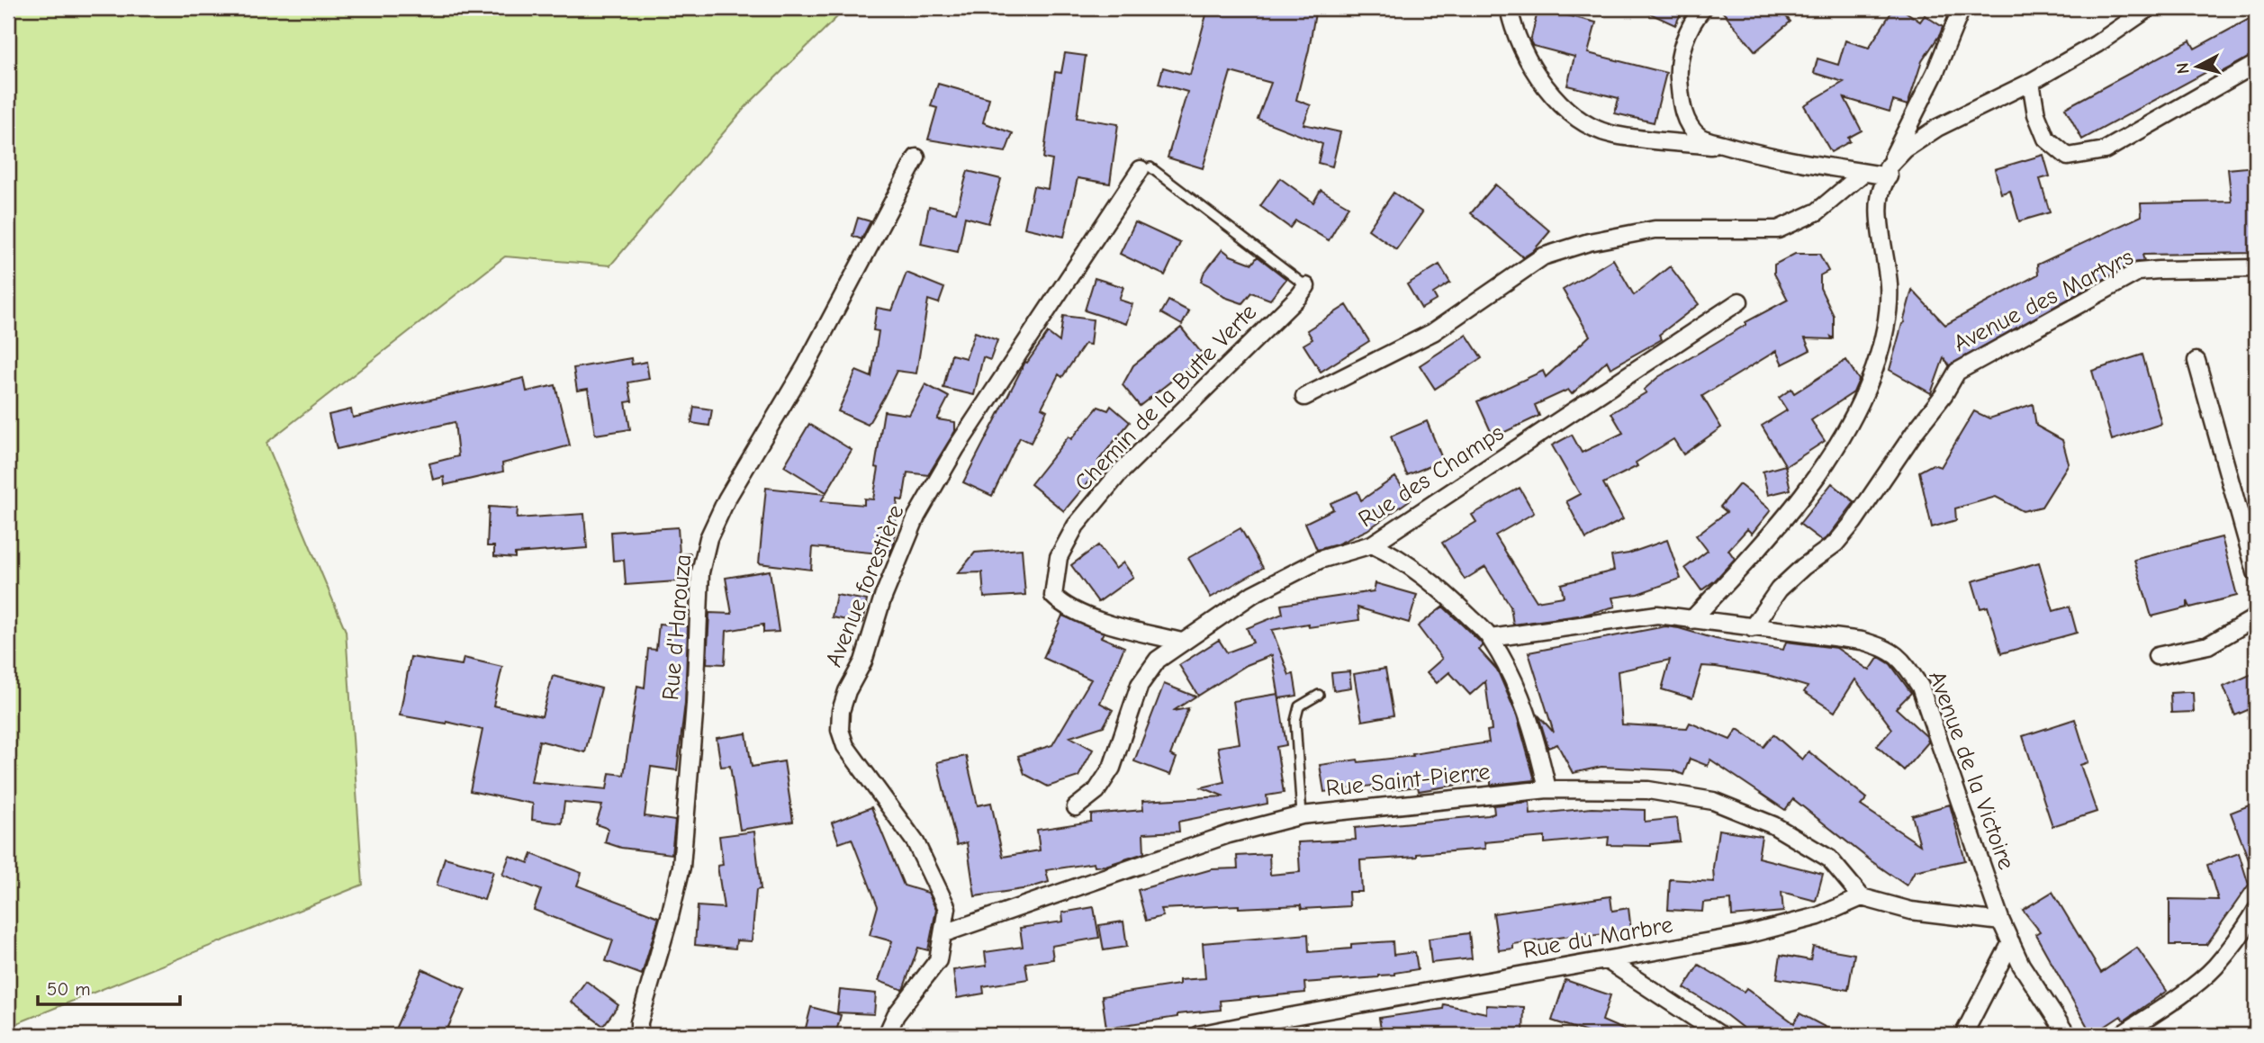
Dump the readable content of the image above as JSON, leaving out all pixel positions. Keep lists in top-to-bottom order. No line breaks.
{"streets":{"street":["Avenue des Martyrs","Chemin de la Butte Verte","Rue des Champs","Avenue forestière","Rue d'Harouza","Avenue de la Victoire","Rue Saint-Pierre","Rue du Marbre"]},"crossings":[["Avenue des Martyrs","Avenue de la Victoire"],["Chemin de la Butte Verte","Rue des Champs"],["Avenue forestière","Rue Saint-Pierre"],["Rue Saint-Pierre","Rue du Marbre"]],"scale_bar":"50 m","north":"left"}
